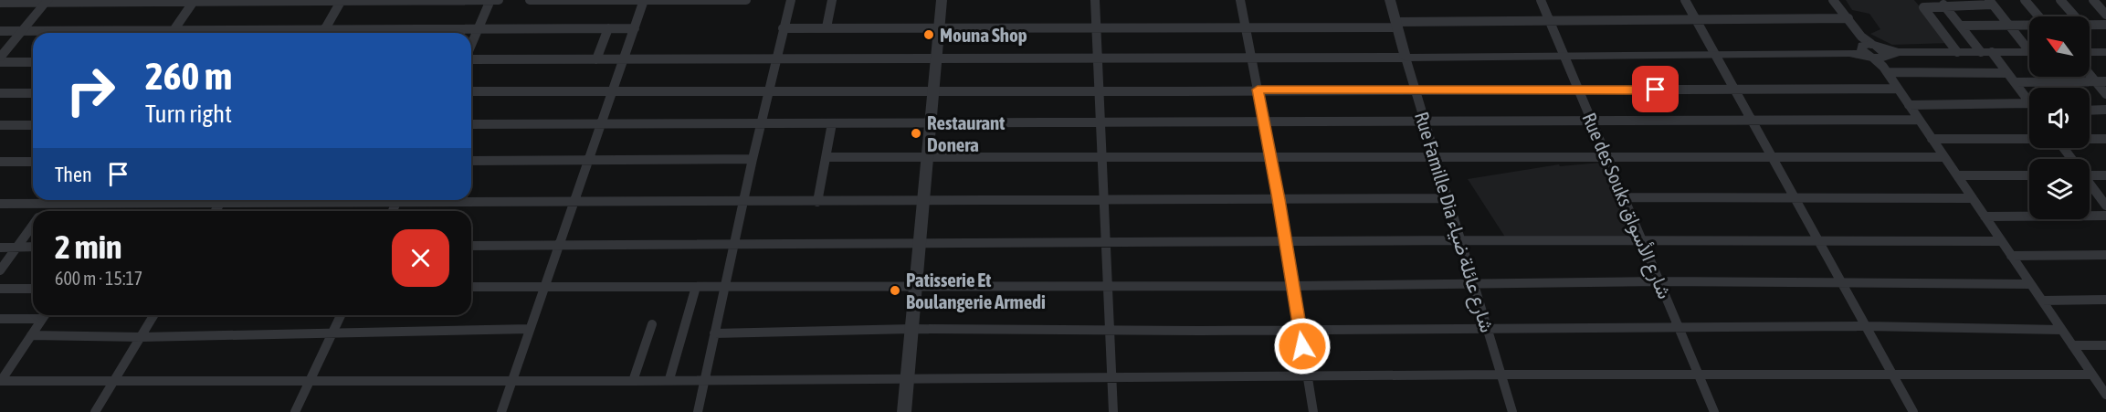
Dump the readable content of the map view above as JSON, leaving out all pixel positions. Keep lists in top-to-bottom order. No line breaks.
{"streets":{"street":["Rue des Souks شارع الأسواق","Rue Famille Dia شارع عائلة ضياء"]},"places":["Mouna Shop","Restaurant Donera","Patisserie Et Boulangerie Armedi"],"north":"top left","page":{"turn":["260 m","Turn right"],"then":"Then","heading":["2 min","600 m · 15:17"]}}
